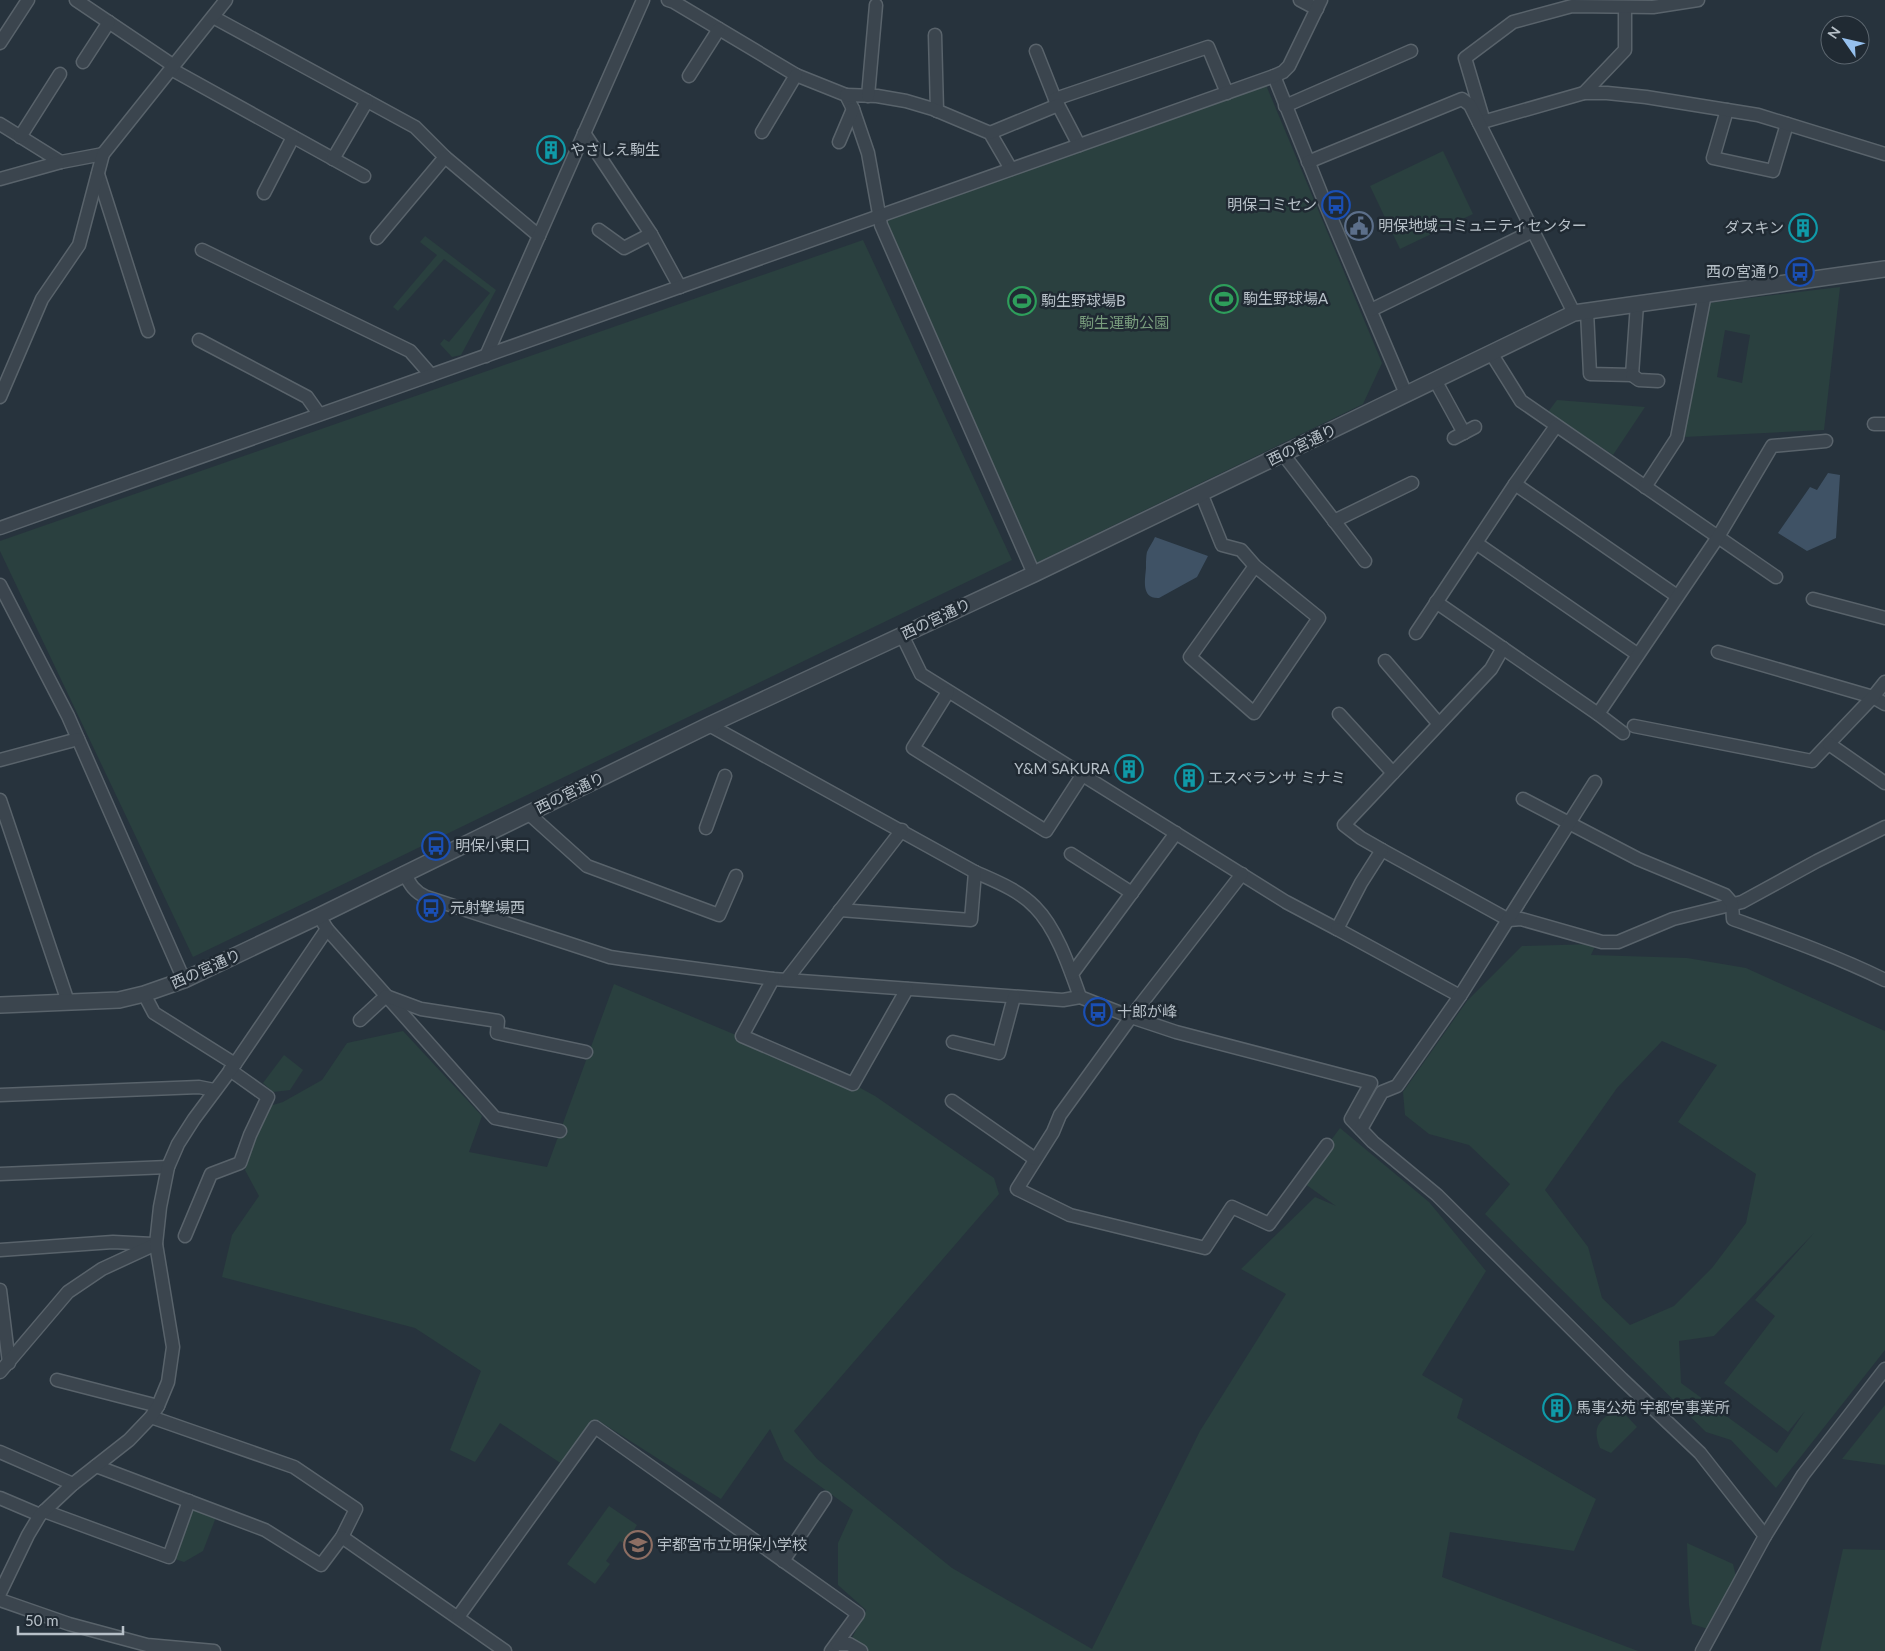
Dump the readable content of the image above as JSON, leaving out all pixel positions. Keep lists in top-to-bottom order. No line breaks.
{"streets":{"street":["西の宮通り"]},"parks":["駒生運動公園"],"places":{"building":["やさしえ駒生","ダスキン","Y&M SAKURA","エスペランサ ミナミ","馬事公苑 宇都宮事業所"],"bus stop":["明保コミセン","西の宮通り","明保小東口","元射撃場西","十郎が峰"],"public building":["明保地域コミュニティセンター"],"sports":["駒生野球場A","駒生野球場B"],"school or university":["宇都宮市立明保小学校"]},"scale_bar":"50 m","north":"top left"}
